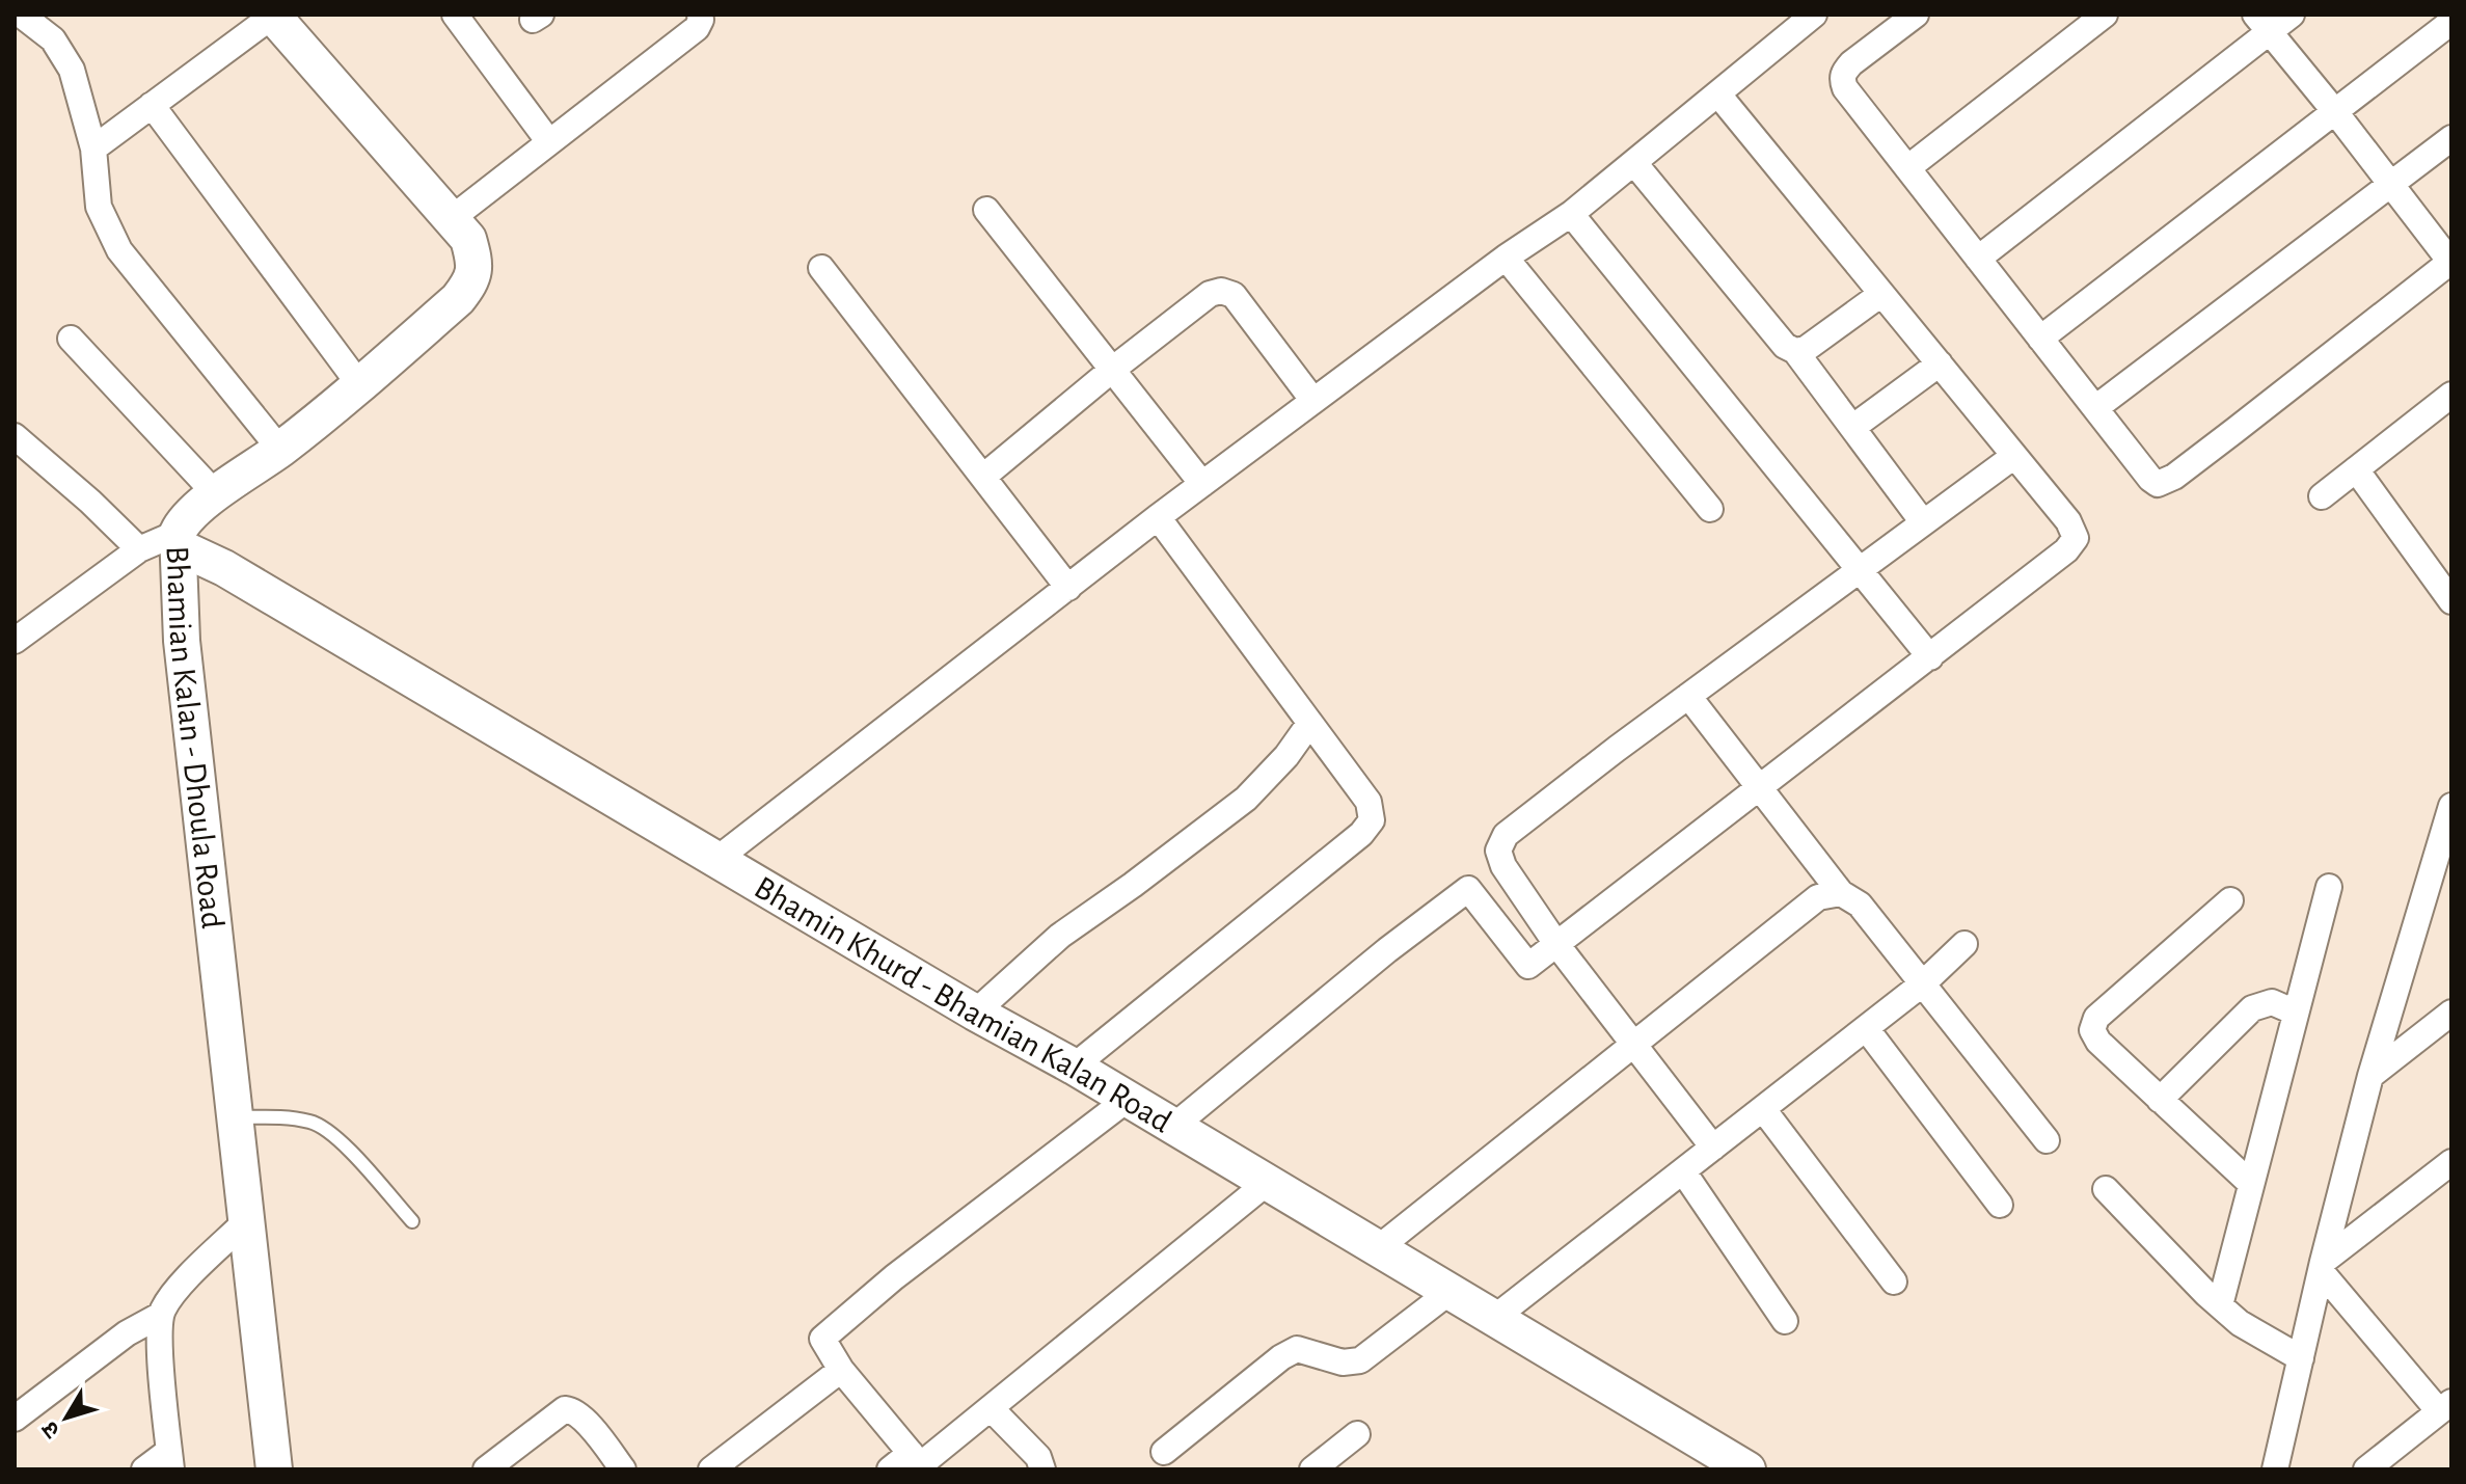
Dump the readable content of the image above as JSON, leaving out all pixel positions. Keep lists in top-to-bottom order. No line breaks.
{"streets":{"street":["Bhamian Kalan - Dhoula Road","Bhamin Khurd - Bhamian Kalan Road"]},"crossings":[["Bhamian Kalan - Dhoula Road","Bhamin Khurd - Bhamian Kalan Road"]],"north":"bottom left"}
